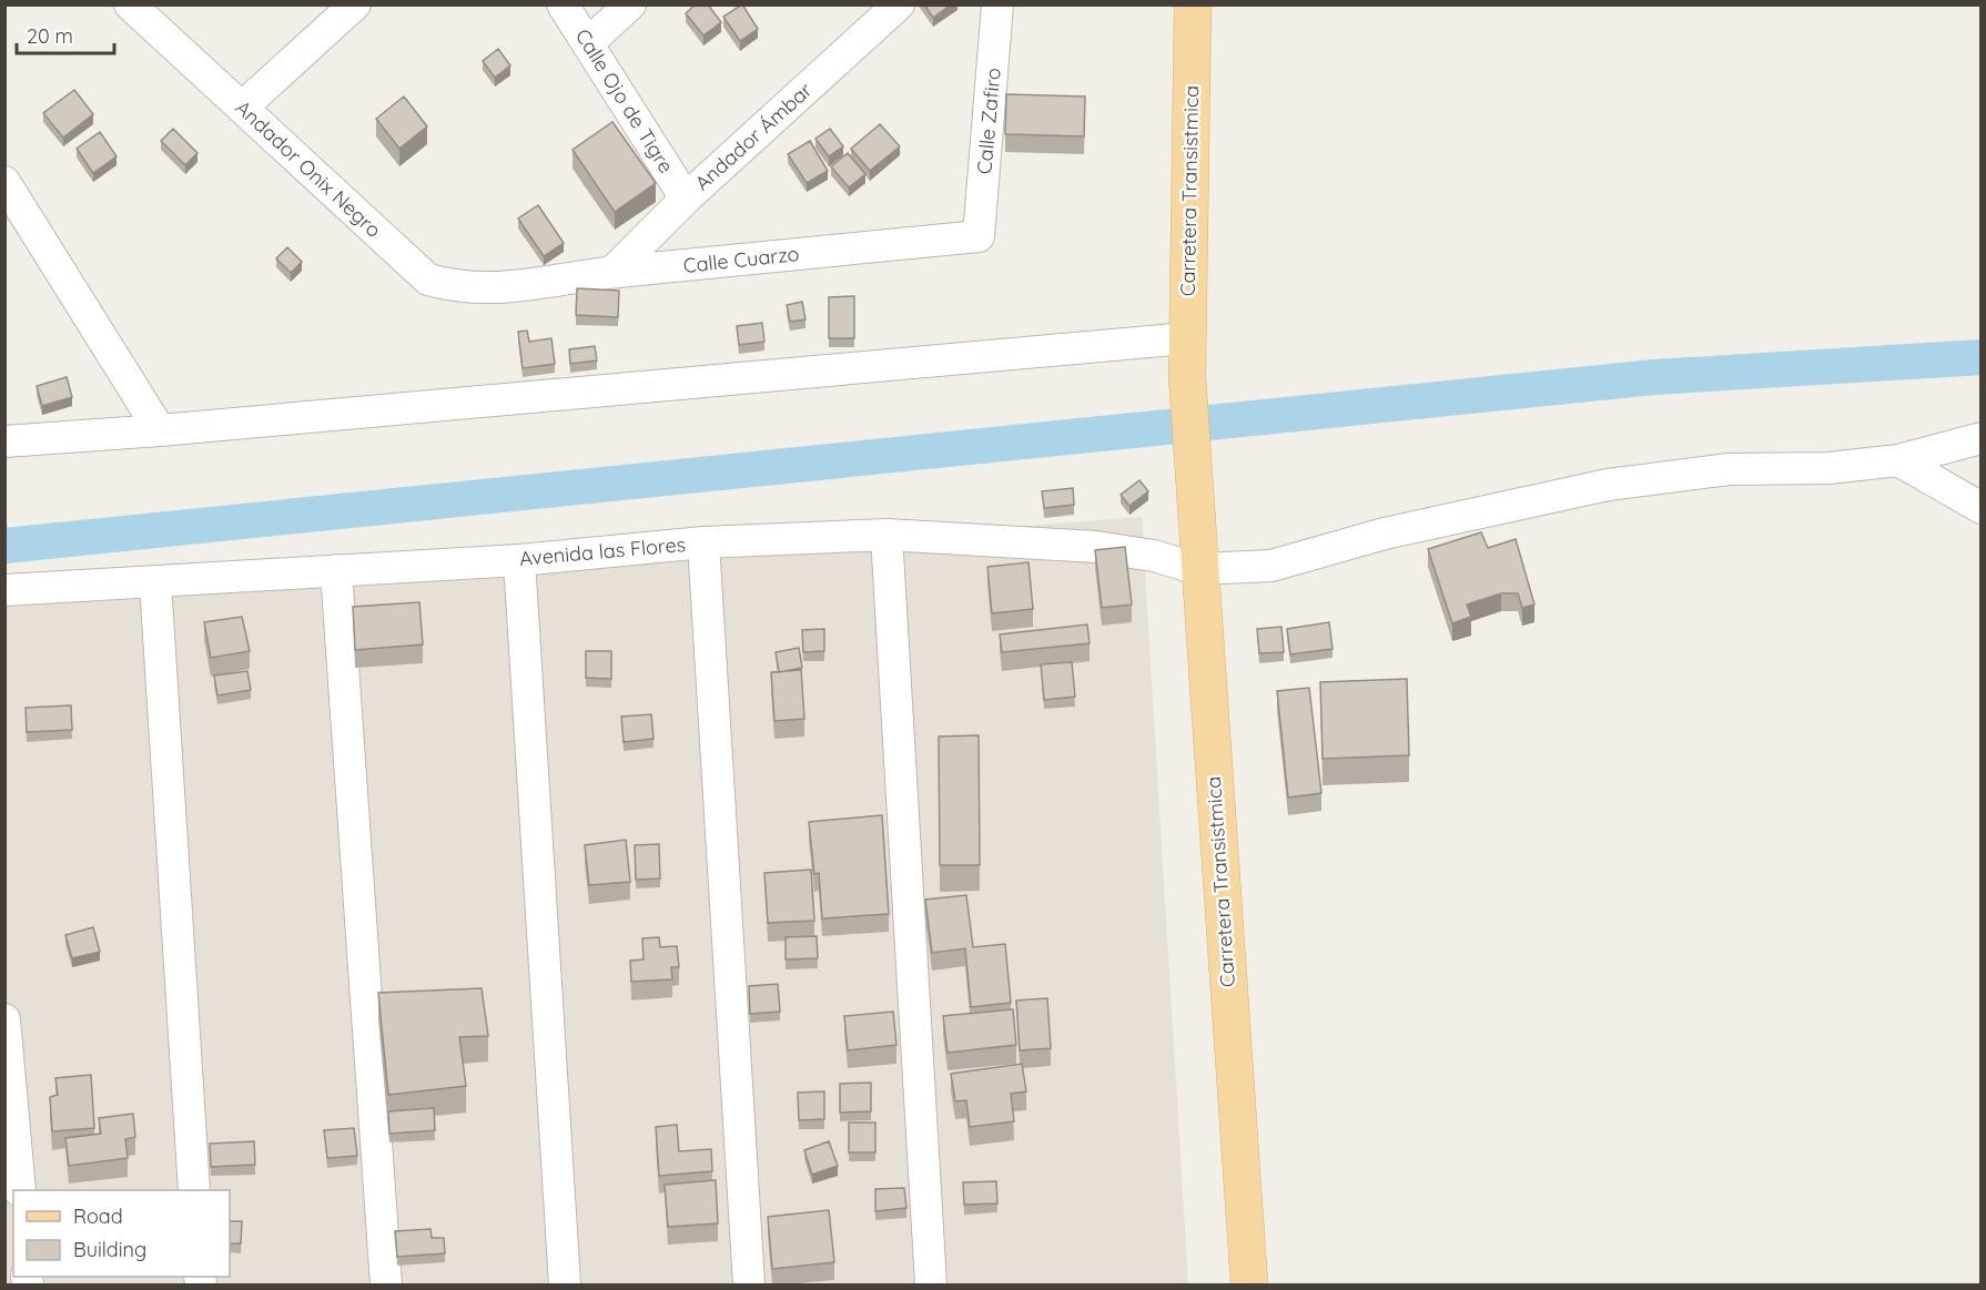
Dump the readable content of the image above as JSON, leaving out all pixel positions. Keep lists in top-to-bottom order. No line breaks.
{"streets":{"main road":["Carretera Transistmica"],"street":["Calle Ojo de Tigre","Calle Zafiro","Andador Ámbar","Andador Onix Negro","Calle Cuarzo","Avenida las Flores"]},"crossings":[["Calle Ojo de Tigre","Andador Ámbar"],["Calle Zafiro","Calle Cuarzo"],["Andador Ámbar","Calle Cuarzo"],["Andador Onix Negro","Calle Cuarzo"],["Carretera Transistmica","Avenida las Flores"]],"legend":["Road","Building"],"scale_bar":"20 m"}
